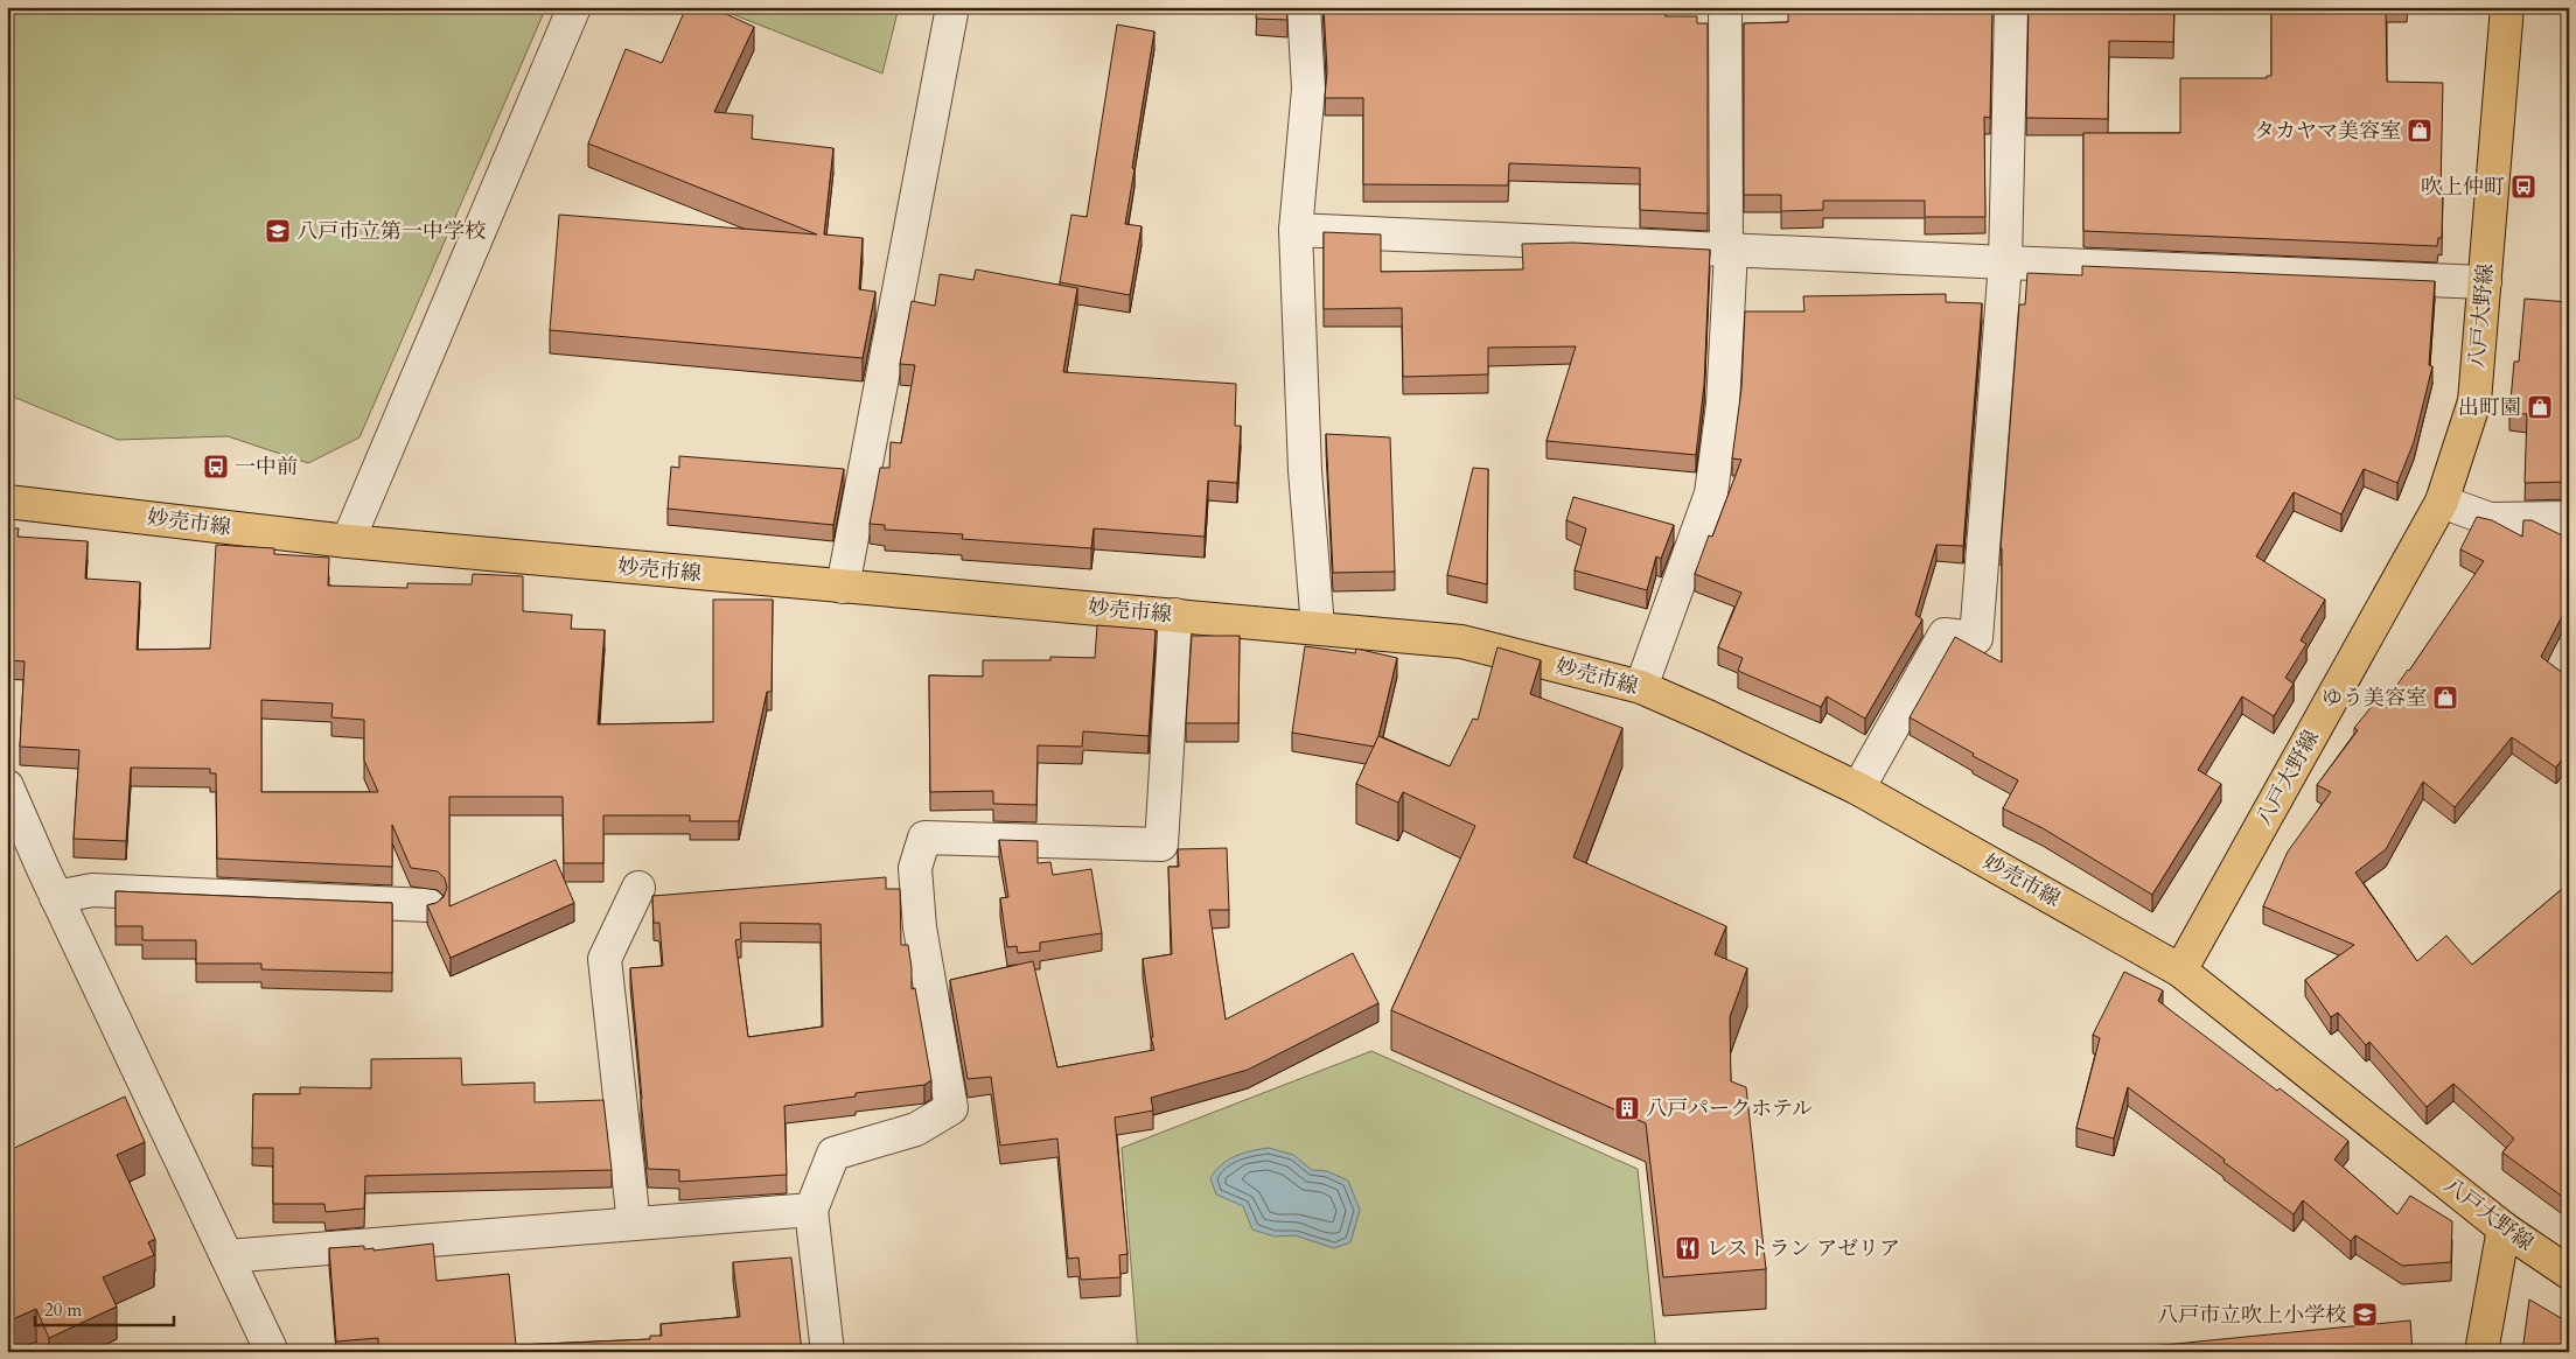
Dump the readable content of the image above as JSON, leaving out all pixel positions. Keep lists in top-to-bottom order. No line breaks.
{"streets":{"main road":["八戸大野線","妙売市線"]},"crossings":[["八戸大野線","妙売市線"]],"places":{"shop":["タカヤマ美容室","出町園","ゆう美容室"],"bus stop":["吹上仲町","一中前"],"school or university":["八戸市立第一中学校","八戸市立吹上小学校"],"building":["八戸パークホテル"],"restaurant":["レストラン アゼリア"]},"scale_bar":"20 m"}
